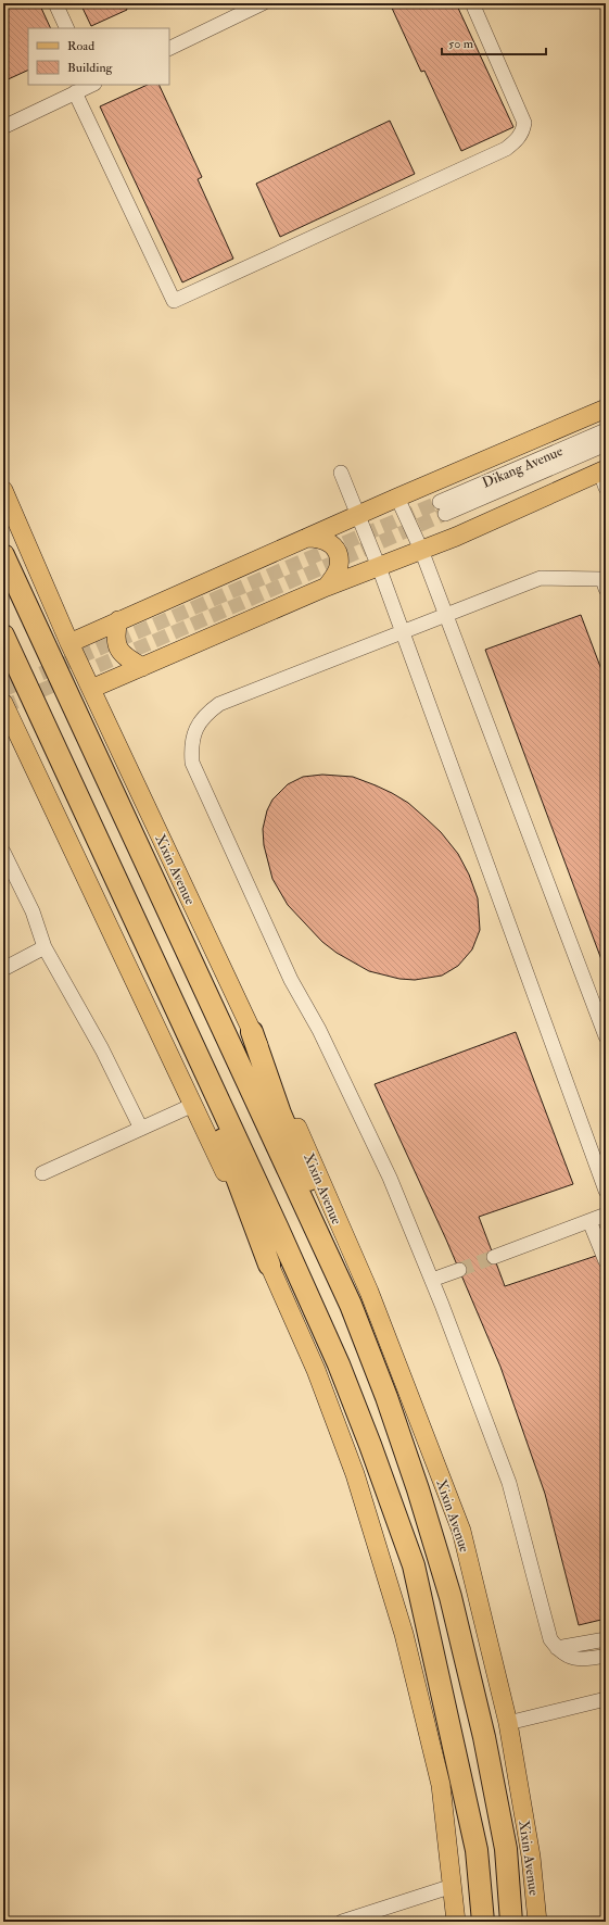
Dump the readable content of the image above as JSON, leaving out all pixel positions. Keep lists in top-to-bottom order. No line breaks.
{"streets":{"highway":["Xixin Avenue"],"street":["Dikang Avenue"]},"legend":["Road","Building"],"scale_bar":"50 m"}
